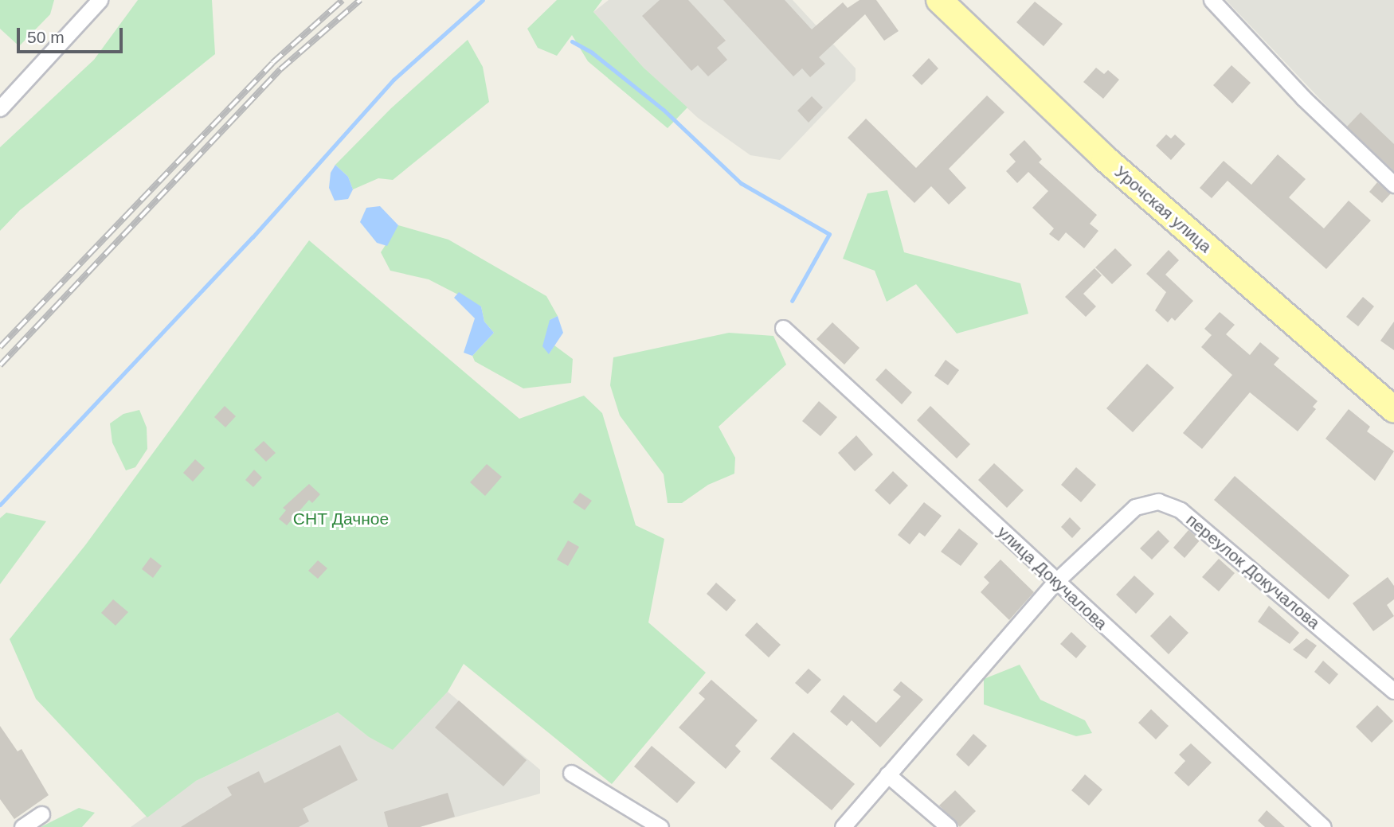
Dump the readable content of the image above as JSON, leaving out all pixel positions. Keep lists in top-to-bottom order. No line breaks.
{"streets":{"main road":["Урочская улица"],"street":["переулок Докучалова","улица Докучалова"]},"crossings":[["переулок Докучалова","улица Докучалова"]],"parks":["СНТ Дачное"],"scale_bar":"50 m"}
